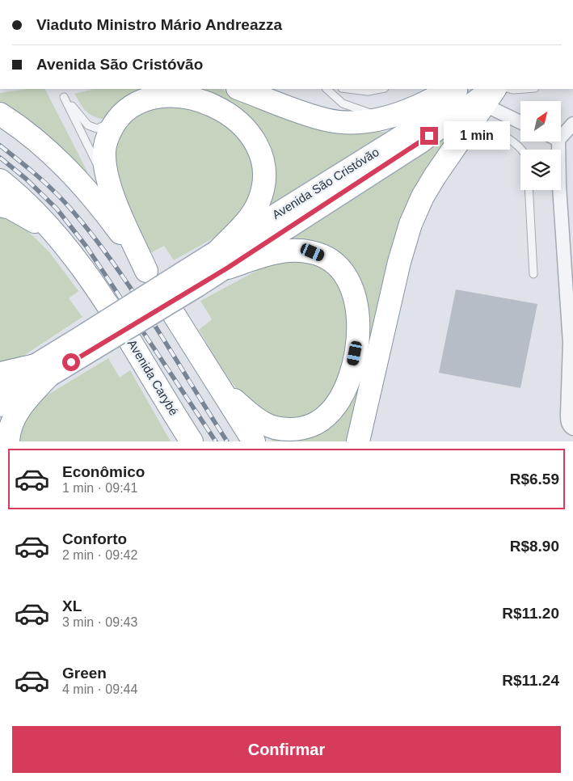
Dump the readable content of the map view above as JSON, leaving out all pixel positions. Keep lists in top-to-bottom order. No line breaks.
{"streets":{"highway":["Avenida Carybé"],"main road":["Avenida São Cristóvão"]},"north":"top right","page":{"banner":["Viaduto Ministro Mário Andreazza","Avenida São Cristóvão"],"bubble":"1 min","list":[{"name":"Econômico","note":"1 min · 09:41","value":"R$6.59"},{"name":"Conforto","note":"2 min · 09:42","value":"R$8.90"},{"name":"XL","note":"3 min · 09:43","value":"R$11.20"},{"name":"Green","note":"4 min · 09:44","value":"R$11.24"}],"buttons":"Confirmar"}}
